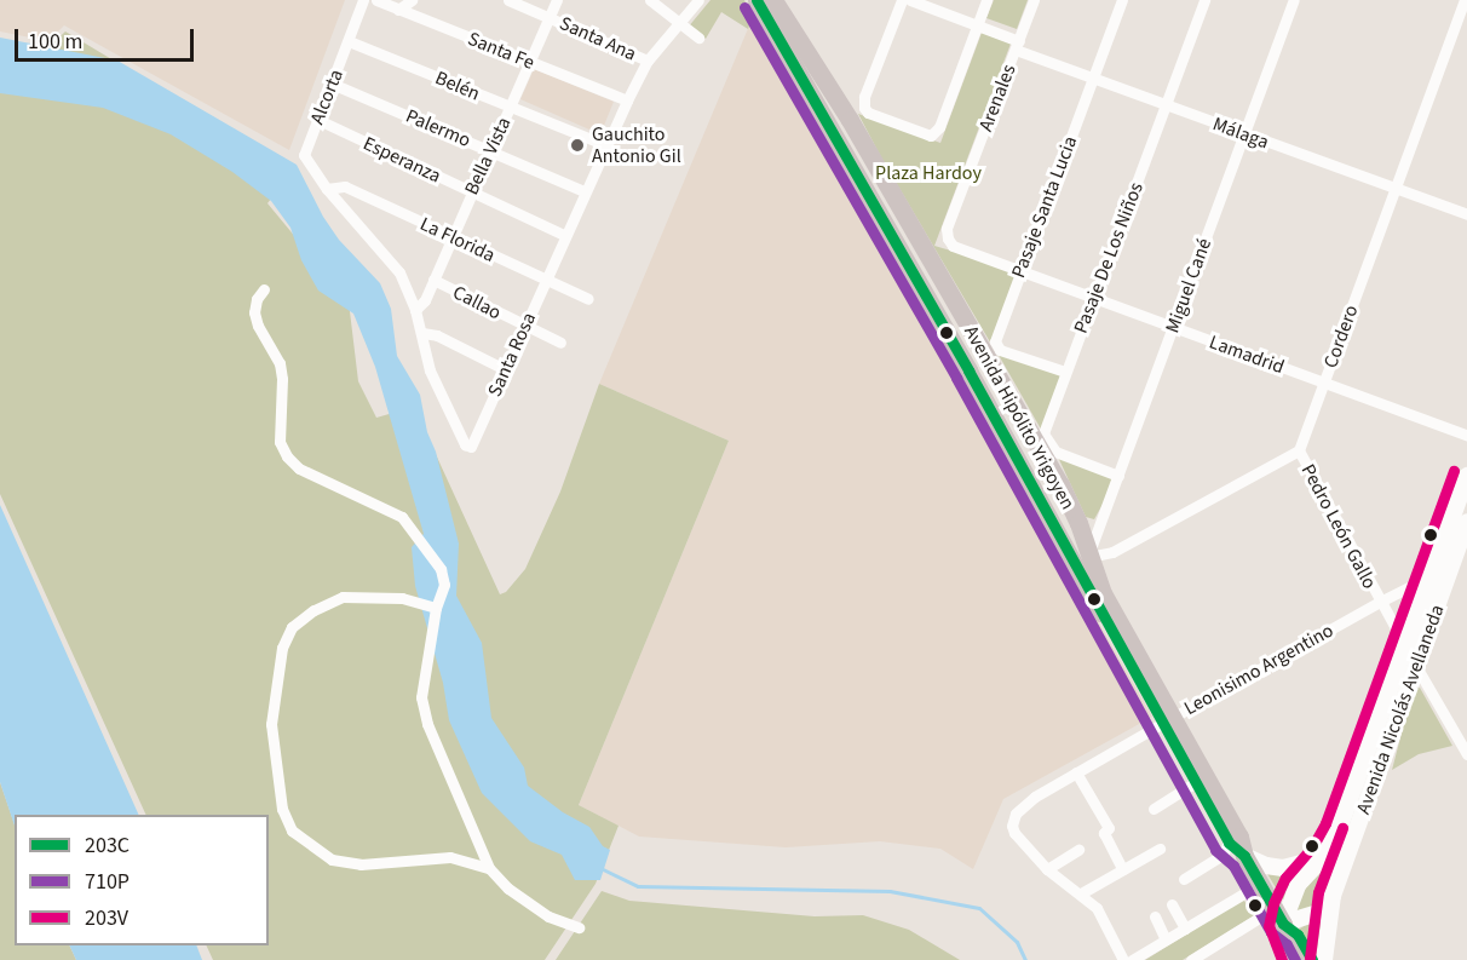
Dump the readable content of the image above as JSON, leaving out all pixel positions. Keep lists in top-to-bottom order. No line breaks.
{"streets":{"main road":["Avenida Hipólito Yrigoyen","Avenida Nicolás Avellaneda"],"street":["Santa Ana","Santa Fe","Belén","Alcorta","Arenales","Palermo","Málaga","Bella Vista","Esperanza","Pasaje Santa Lucia","La Florida","Pasaje De Los Niños","Miguel Cané","Callao","Cordero","Santa Rosa","Lamadrid","Pedro León Gallo","Leonisimo Argentino"]},"crossings":[["Santa Ana","Bella Vista"],["Santa Ana","Santa Rosa"],["Santa Fe","Bella Vista"],["Santa Fe","Santa Rosa"],["Belén","Alcorta"],["Belén","Bella Vista"],["Belén","Santa Rosa"],["Alcorta","Palermo"],["Alcorta","Esperanza"],["Alcorta","La Florida"],["Alcorta","Santa Rosa"],["Arenales","Málaga"],["Arenales","Lamadrid"],["Palermo","Bella Vista"],["Palermo","Santa Rosa"],["Málaga","Pasaje Santa Lucia"],["Málaga","Pasaje De Los Niños"],["Málaga","Miguel Cané"],["Málaga","Cordero"],["Bella Vista","Esperanza"],["Bella Vista","La Florida"],["Bella Vista","Callao"],["Bella Vista","Santa Rosa"],["Esperanza","Santa Rosa"],["Pasaje Santa Lucia","Pasaje De Los Niños"],["Pasaje Santa Lucia","Lamadrid"],["La Florida","Santa Rosa"],["Pasaje De Los Niños","Miguel Cané"],["Pasaje De Los Niños","Lamadrid"],["Miguel Cané","Lamadrid"],["Miguel Cané","Avenida Hipólito Yrigoyen"],["Callao","Santa Rosa"],["Cordero","Lamadrid"],["Cordero","Pedro León Gallo"],["Avenida Hipólito Yrigoyen","Leonisimo Argentino"],["Avenida Hipólito Yrigoyen","Avenida Nicolás Avellaneda"],["Pedro León Gallo","Leonisimo Argentino"],["Pedro León Gallo","Avenida Nicolás Avellaneda"],["Leonisimo Argentino","Avenida Nicolás Avellaneda"]],"parks":["Plaza Hardoy"],"places":["Gauchito Antonio Gil"],"lines":["transit line 203C","transit line 710P","transit line 203V"],"legend":["203C","710P","203V"],"scale_bar":"100 m"}
